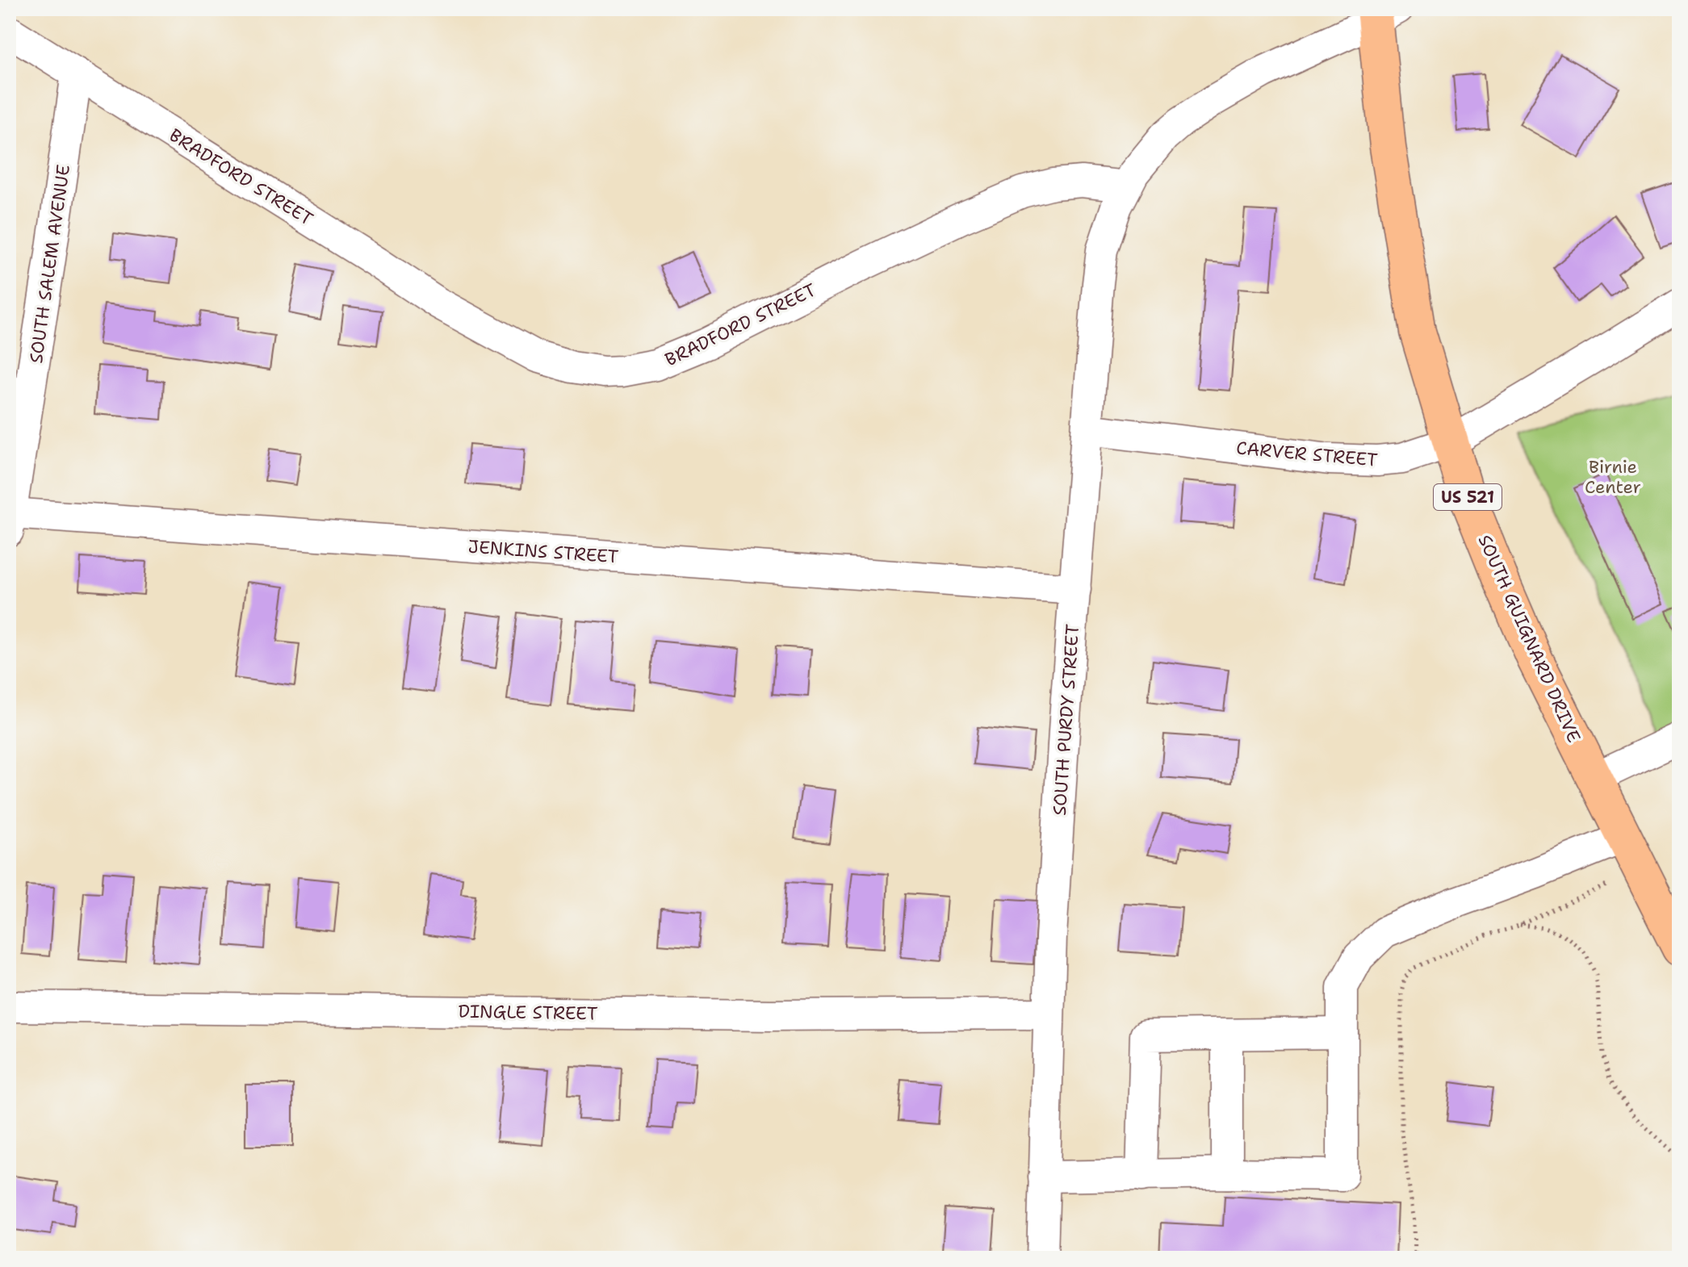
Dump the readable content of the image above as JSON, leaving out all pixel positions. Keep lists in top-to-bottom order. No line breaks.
{"streets":{"highway":["US 521","SOUTH GUIGNARD DRIVE"],"street":["BRADFORD STREET","SOUTH SALEM AVENUE","CARVER STREET","JENKINS STREET","SOUTH PURDY STREET","DINGLE STREET"]},"crossings":[["BRADFORD STREET","SOUTH SALEM AVENUE"],["BRADFORD STREET","SOUTH PURDY STREET"],["SOUTH SALEM AVENUE","JENKINS STREET"],["CARVER STREET","SOUTH GUIGNARD DRIVE"],["CARVER STREET","SOUTH PURDY STREET"],["JENKINS STREET","SOUTH PURDY STREET"],["SOUTH PURDY STREET","DINGLE STREET"]],"parks":["Birnie Center"]}
